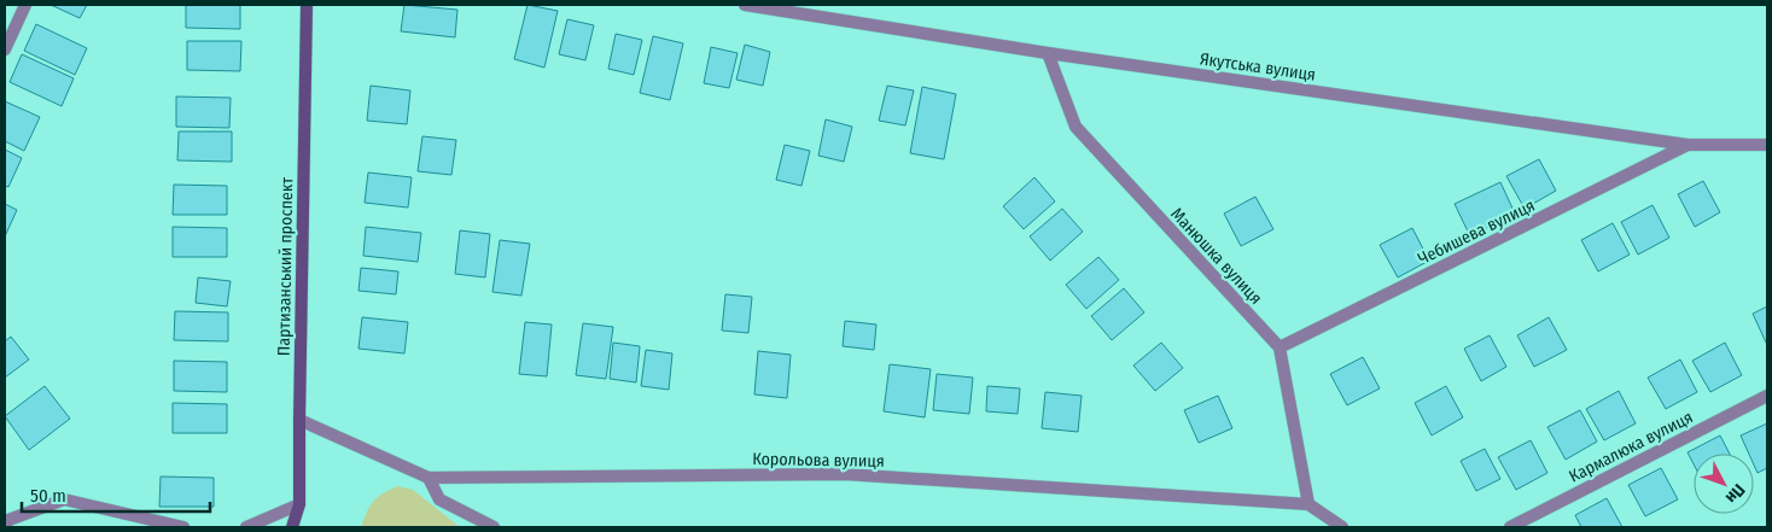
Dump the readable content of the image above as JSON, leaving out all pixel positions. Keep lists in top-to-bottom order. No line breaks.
{"streets":{"street":["Якутська вулиця","Чебишева вулиця","Манюшка вулиця","Партизанський проспект","Кармалюка вулиця","Корольова вулиця"]},"crossings":[["Якутська вулиця","Чебишева вулиця"],["Якутська вулиця","Манюшка вулиця"],["Чебишева вулиця","Манюшка вулиця"],["Партизанський проспект","Корольова вулиця"]],"scale_bar":"50 m","north":"bottom right"}
